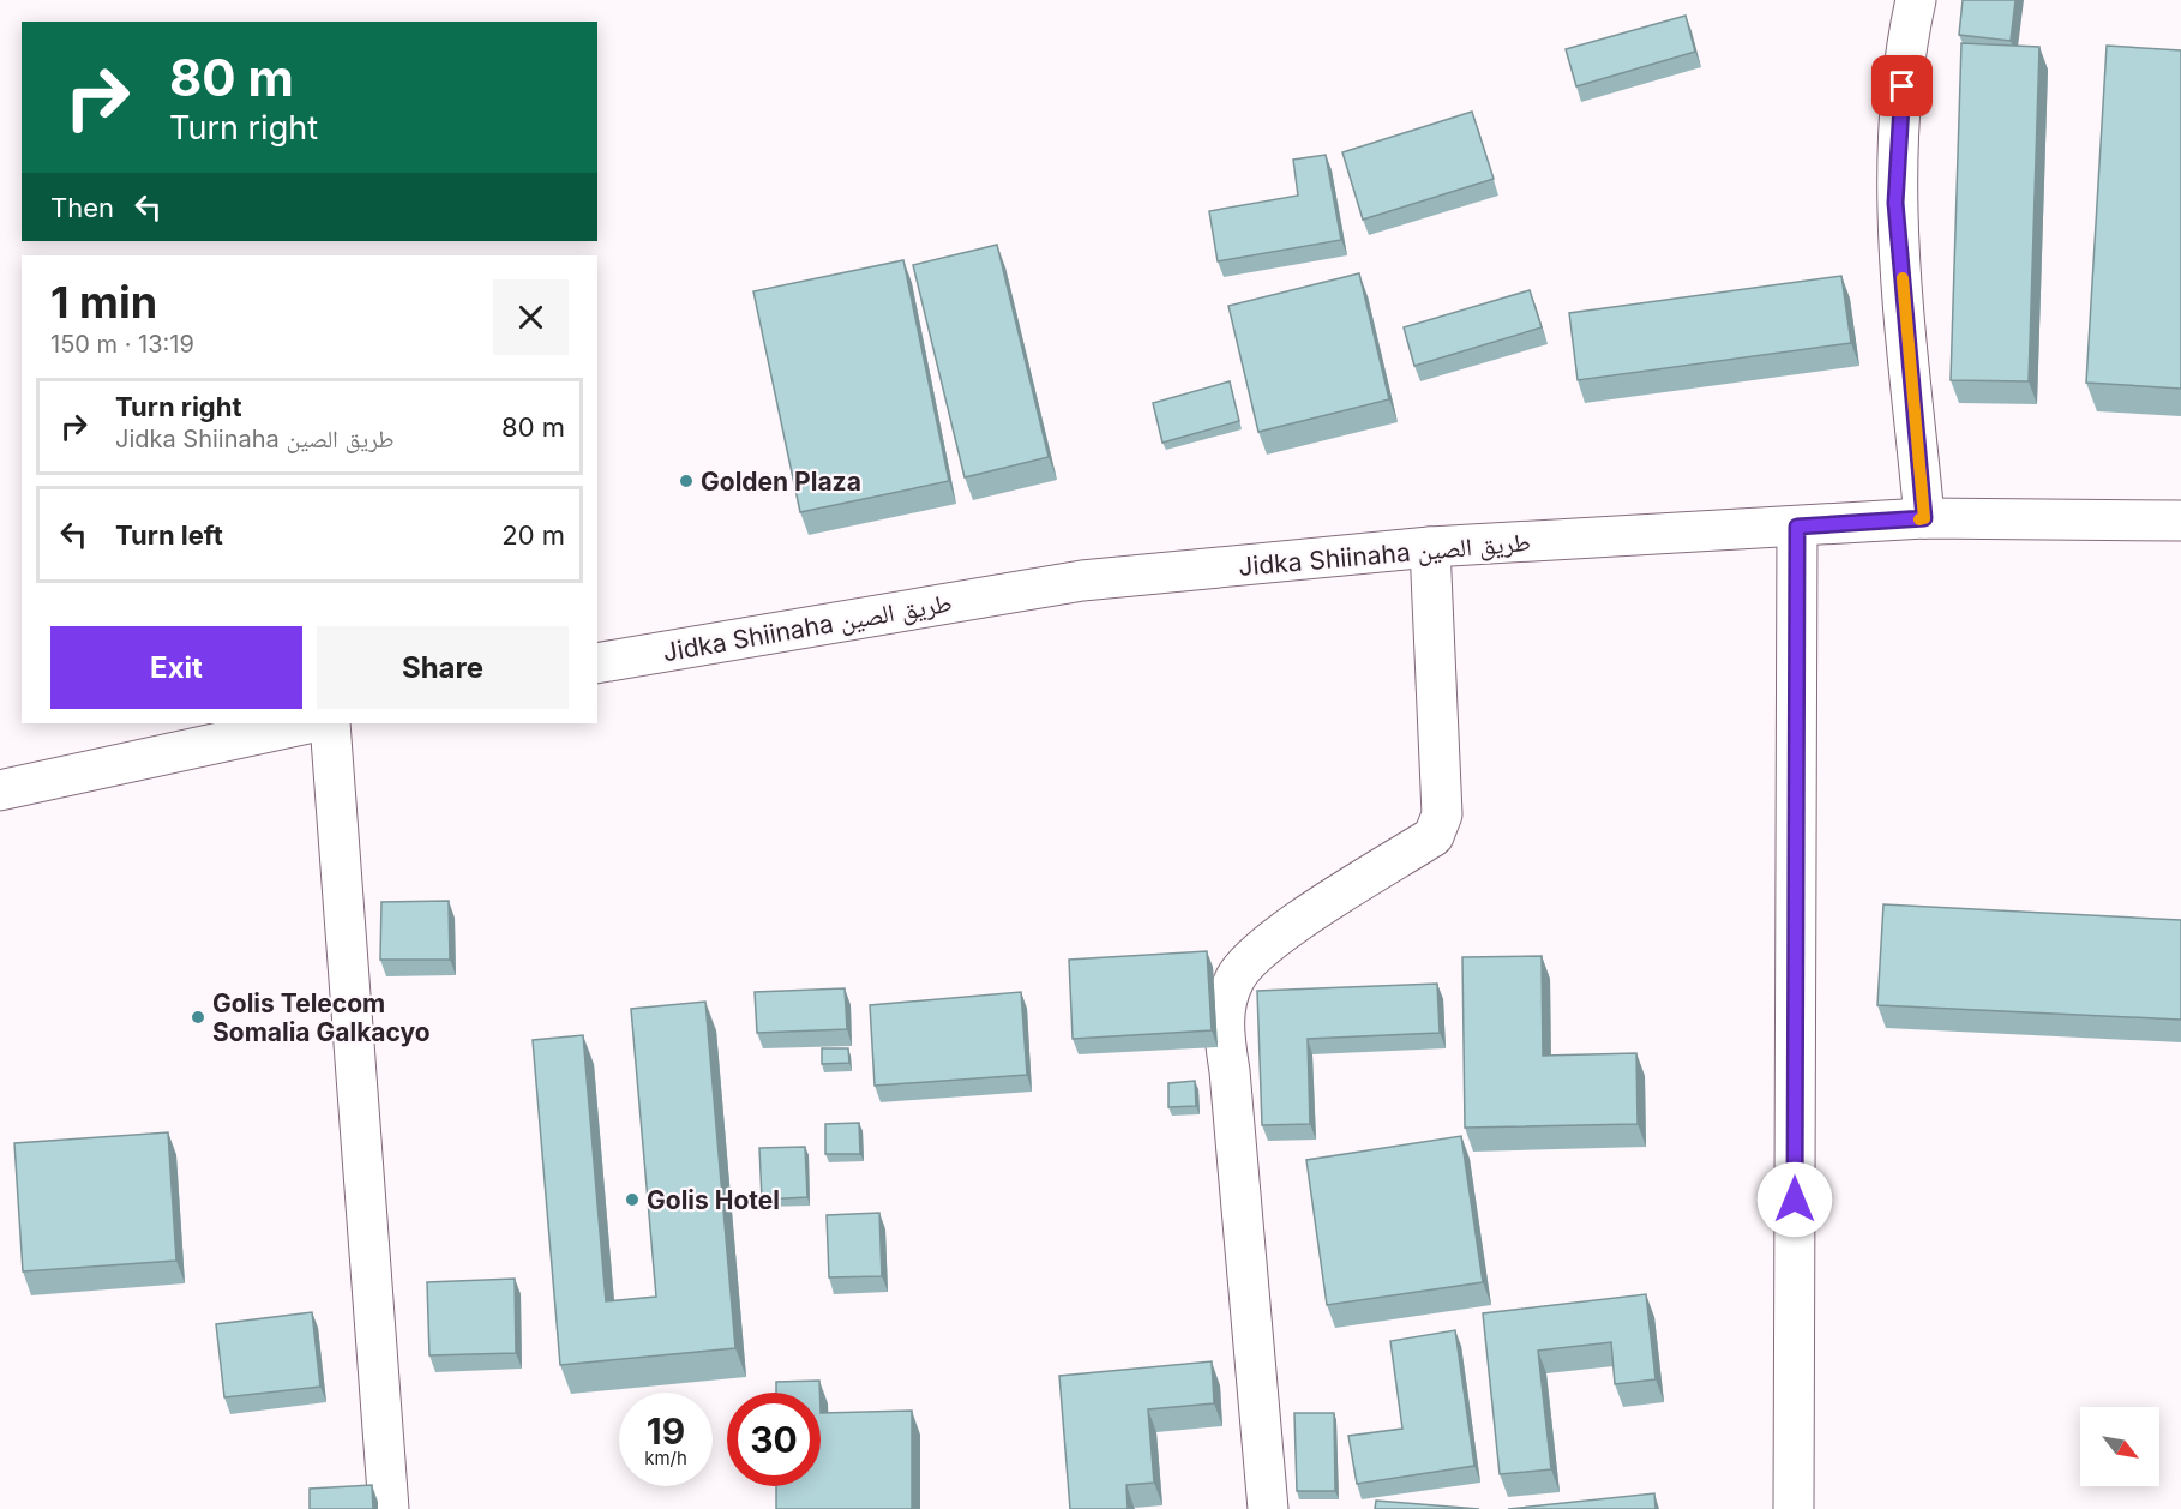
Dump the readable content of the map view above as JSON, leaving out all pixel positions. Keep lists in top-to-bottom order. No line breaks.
{"streets":{"street":["Jidka Shiinaha طريق الصين"]},"places":["Golden Plaza","Golis Telecom Somalia Galkacyo","Golis Hotel"],"north":"bottom right","page":{"turn":["80 m","Turn right"],"then":"Then","heading":["1 min","150 m · 13:19"],"list":[{"name":"Turn right","note":"Jidka Shiinaha طريق الصين","value":"80 m"},{"name":"Turn left","value":"20 m"}],"buttons":["Exit","Share"],"speed":"19 km/h","limit":"30"}}
